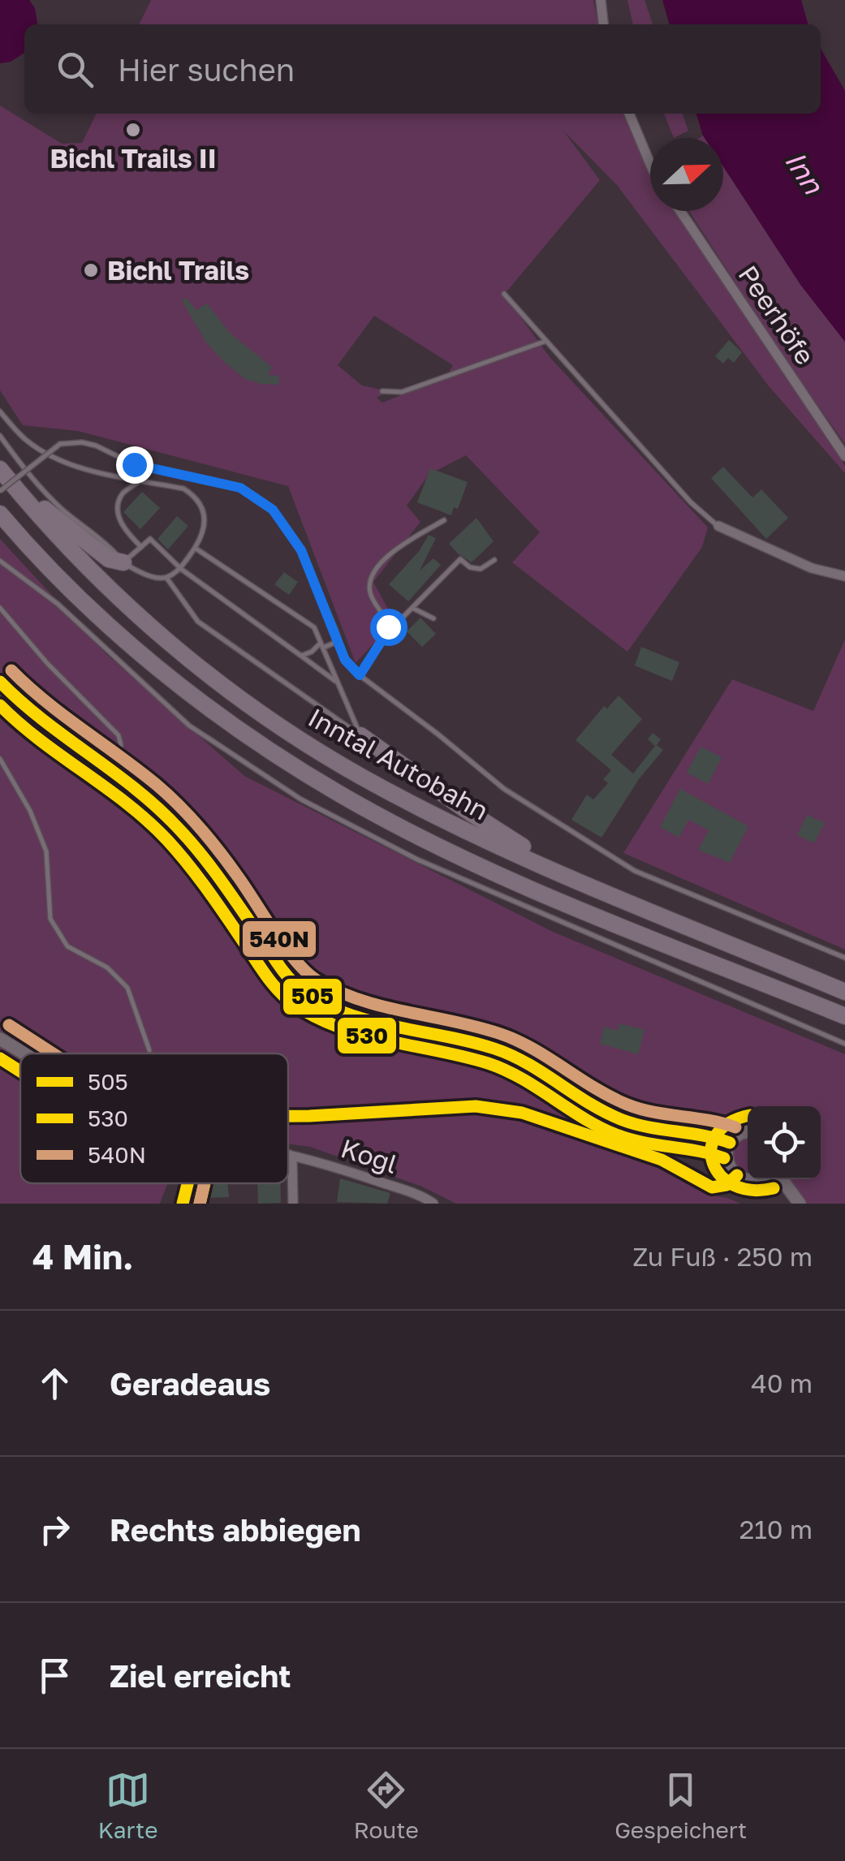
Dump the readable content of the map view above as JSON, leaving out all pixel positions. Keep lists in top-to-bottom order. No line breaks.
{"streets":{"highway":["Inntal Autobahn"],"street":["Peerhöfe","Kogl"]},"water":["Inn"],"places":["Bichl Trails II","Bichl Trails"],"lines":["transit line 540N","transit line 505","transit line 530"],"legend":["505","530","540N"],"north":"right","page":{"search":"Hier suchen","heading":["4 Min.","Zu Fuß · 250 m"],"list":[["Geradeaus","40 m"],["Rechts abbiegen","210 m"],"Ziel erreicht"],"nav":["Karte","Route","Gespeichert"]}}
